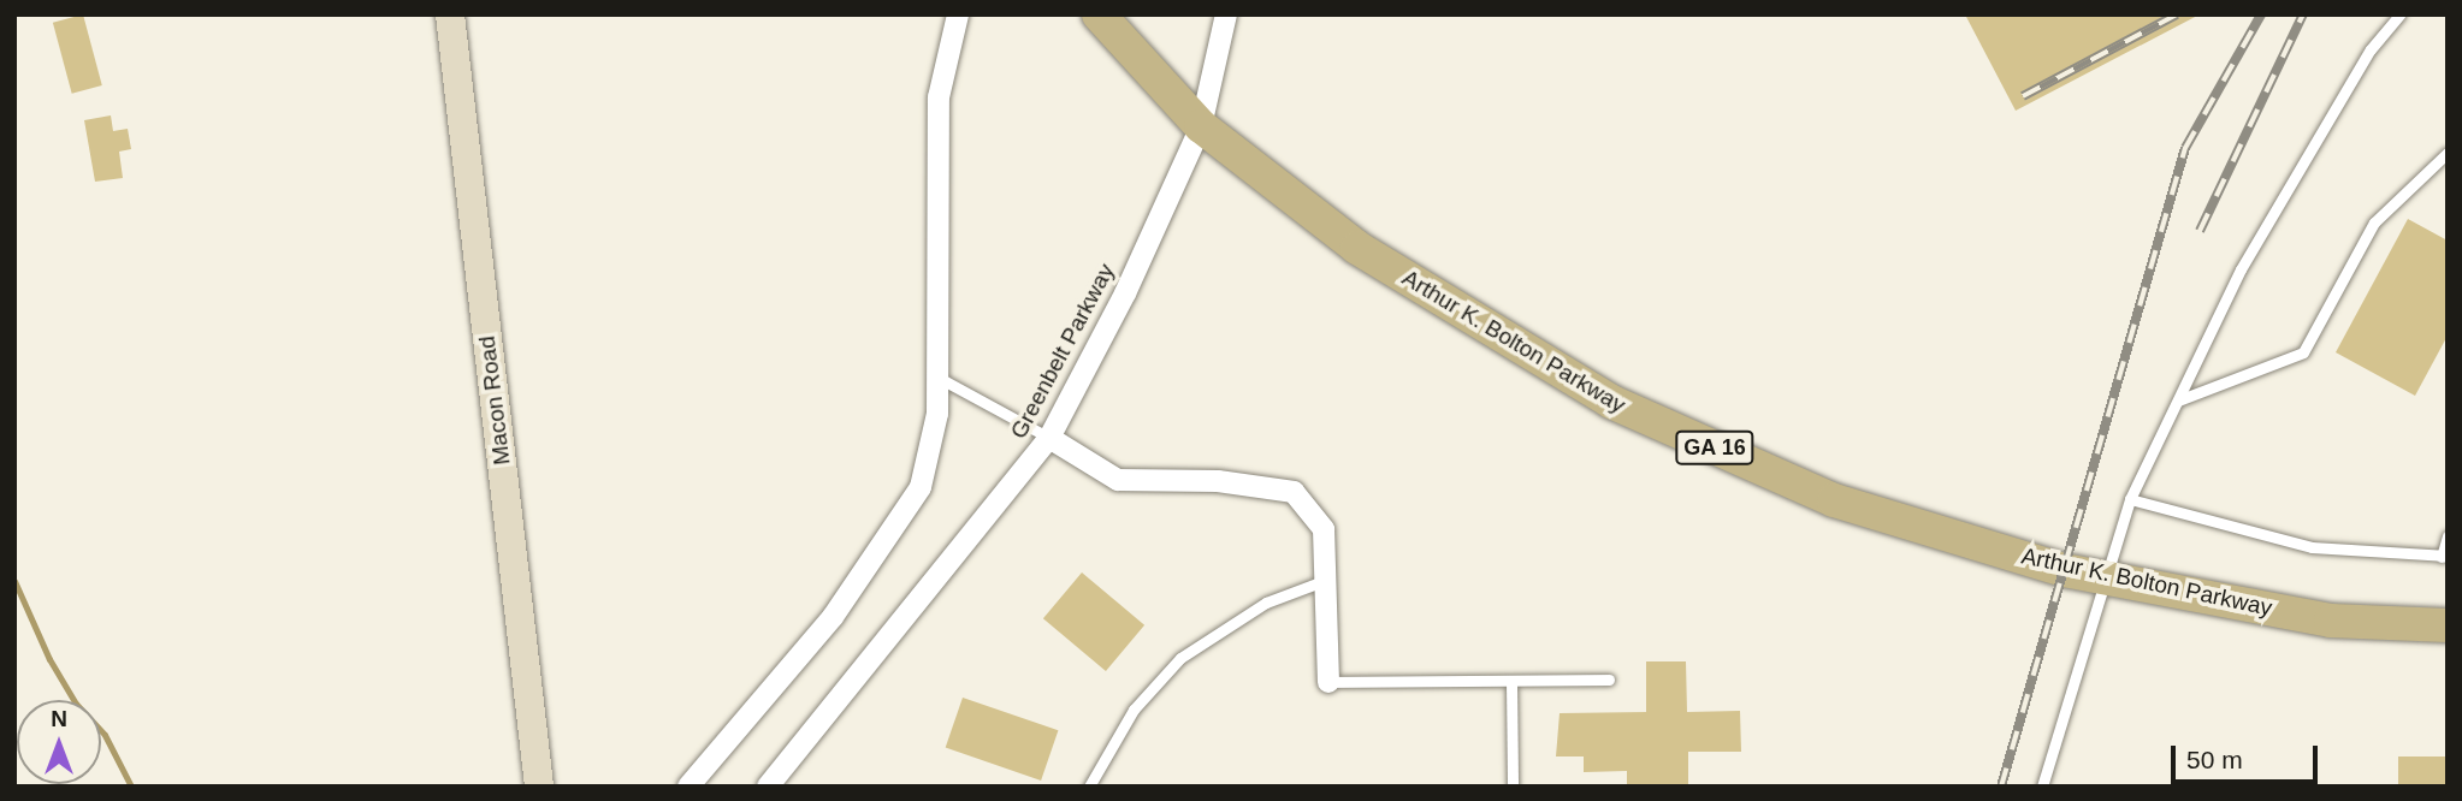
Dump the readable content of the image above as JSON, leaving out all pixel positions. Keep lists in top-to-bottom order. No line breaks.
{"streets":{"main road":["Arthur K. Bolton Parkway","Macon Road","GA 16"],"street":["Greenbelt Parkway"]},"crossings":[["Arthur K. Bolton Parkway","Greenbelt Parkway"]],"scale_bar":"50 m","north":"top"}
